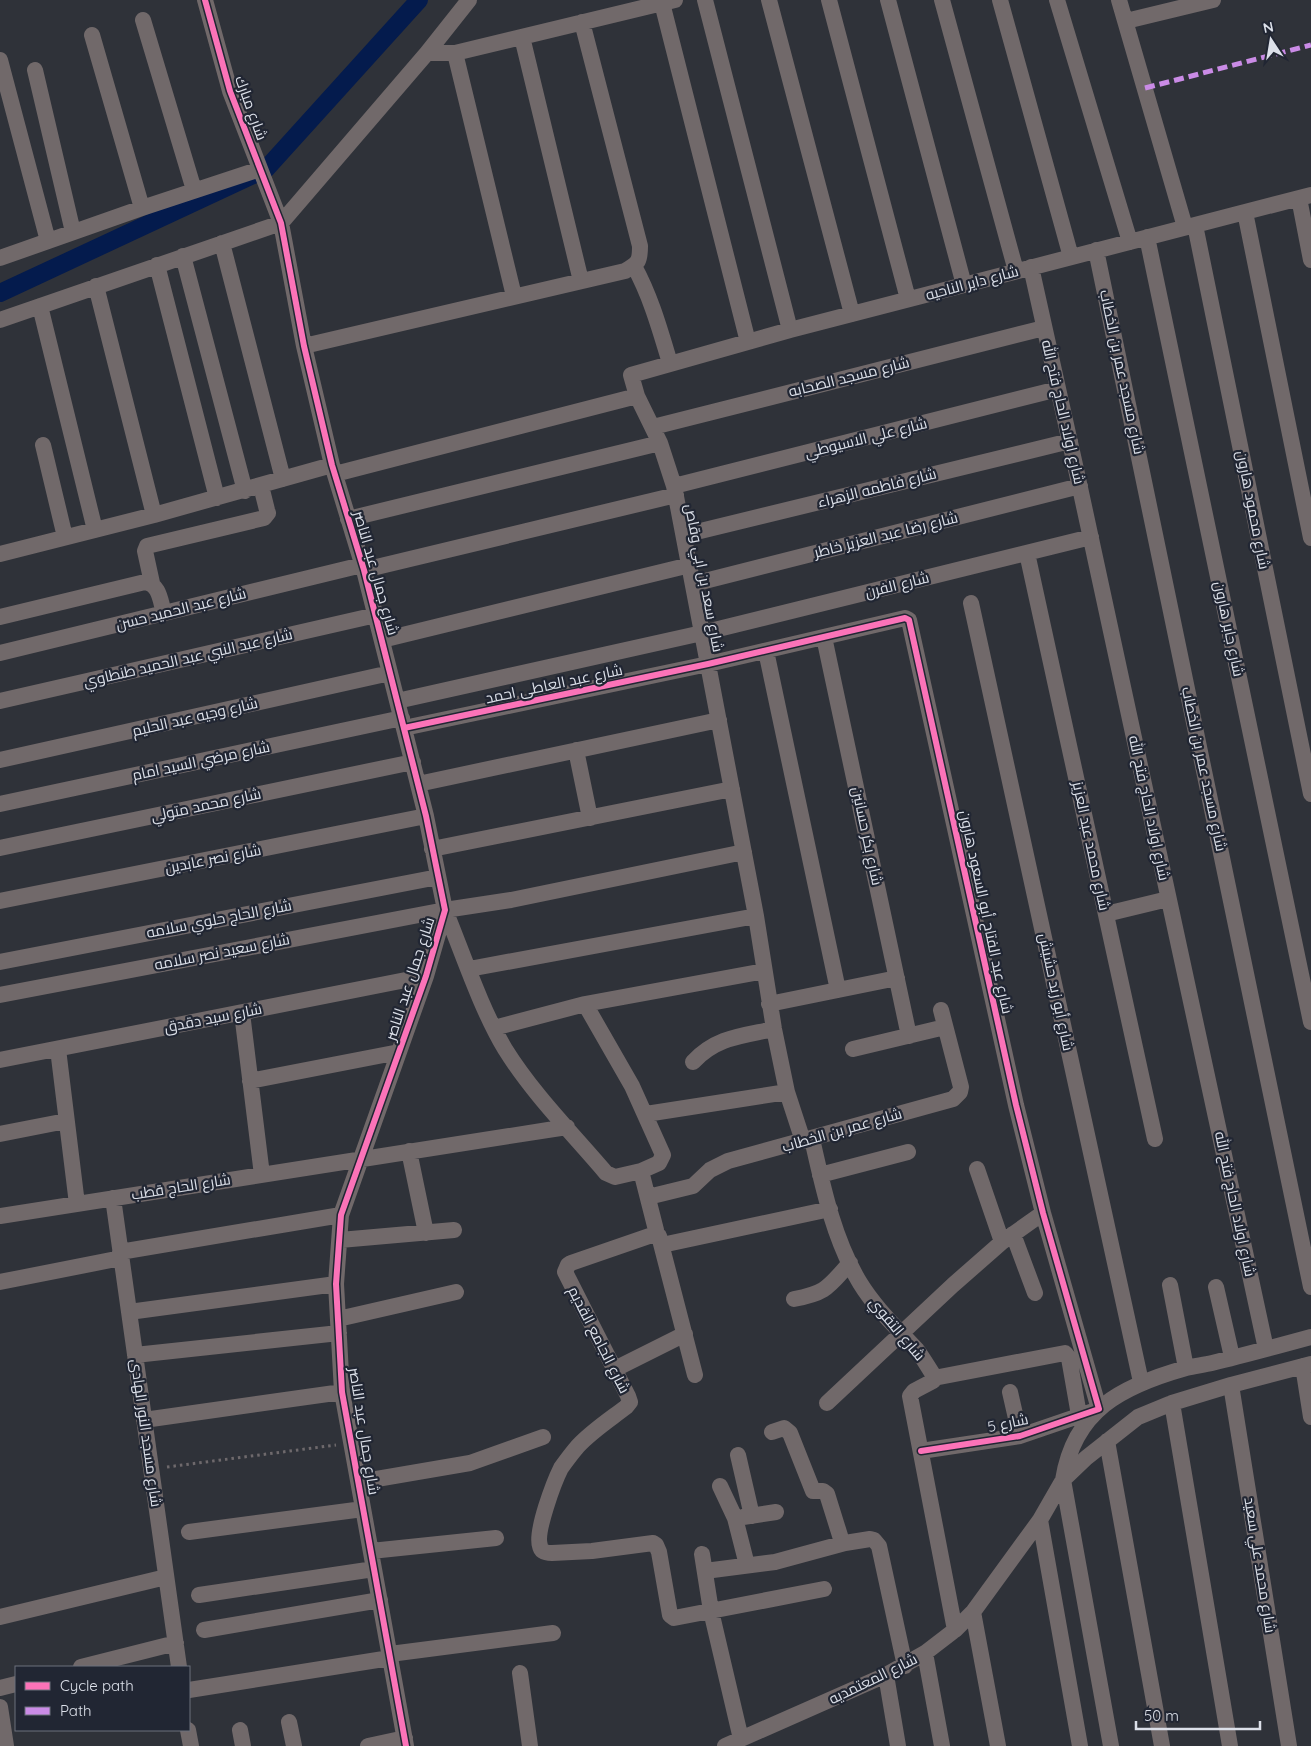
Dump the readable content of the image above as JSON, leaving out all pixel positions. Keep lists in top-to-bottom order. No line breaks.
{"streets":{"street":["شارع مبارك","شارع داير الناحيه","شارع مسجد عمر بن الخطاب","شارع مسجد الصحابه","شارع اولاد الحاج فتح الله","شارع علي الاسيوطي","شارع فاطمه الزهراء","شارع محمود هارون","شارع رضا عبد العزيز خاطر","شارع جمال عبد الناصر","شارع سعد بن ابي وقاص","شارع الفرن","شارع عبد الحميد حسن","شارع جابر هارون","شارع عبد النبي عبد الحميد طنطاوي","شارع عبد العاطى احمد","شارع وجيه عبد الحليم","شارع مرضي السيد امام","شارع محمد متولي","شارع بكر حسانين","شارع محمد عبد العزيز","شارع نصر عابدين","شارع عبد الفتاح أبو السعود هارون","شارع الحاج حلوي سلامه","شارع سعيد نصر سلامه","شارع أبو زيد حشيش","شارع سيد دقدق","شارع عمر بن الخطاب","شارع الحاج قطب","شارع التقوي","شارع الجامع القديم","شارع 5","شارع مسجد النور الهادى","شارع محمد علي سعيد","شارع المعتمديه"]},"crossings":[["شارع مبارك","شارع جمال عبد الناصر"],["شارع داير الناحيه","شارع مسجد عمر بن الخطاب"],["شارع داير الناحيه","شارع اولاد الحاج فتح الله"],["شارع داير الناحيه","شارع محمود هارون"],["شارع داير الناحيه","شارع سعد بن ابي وقاص"],["شارع داير الناحيه","شارع جابر هارون"],["شارع مسجد الصحابه","شارع اولاد الحاج فتح الله"],["شارع مسجد الصحابه","شارع سعد بن ابي وقاص"],["شارع اولاد الحاج فتح الله","شارع علي الاسيوطي"],["شارع اولاد الحاج فتح الله","شارع فاطمه الزهراء"],["شارع اولاد الحاج فتح الله","شارع رضا عبد العزيز خاطر"],["شارع اولاد الحاج فتح الله","شارع الفرن"],["شارع اولاد الحاج فتح الله","شارع المعتمديه"],["شارع علي الاسيوطي","شارع جمال عبد الناصر"],["شارع علي الاسيوطي","شارع سعد بن ابي وقاص"],["شارع علي الاسيوطي","شارع عبد الحميد حسن"],["شارع فاطمه الزهراء","شارع سعد بن ابي وقاص"],["شارع رضا عبد العزيز خاطر","شارع سعد بن ابي وقاص"],["شارع جمال عبد الناصر","شارع الفرن"],["شارع جمال عبد الناصر","شارع عبد الحميد حسن"],["شارع جمال عبد الناصر","شارع عبد النبي عبد الحميد طنطاوي"],["شارع جمال عبد الناصر","شارع عبد العاطى احمد"],["شارع جمال عبد الناصر","شارع وجيه عبد الحليم"],["شارع جمال عبد الناصر","شارع مرضي السيد امام"],["شارع جمال عبد الناصر","شارع محمد متولي"],["شارع جمال عبد الناصر","شارع نصر عابدين"],["شارع جمال عبد الناصر","شارع الحاج حلوي سلامه"],["شارع جمال عبد الناصر","شارع سعيد نصر سلامه"],["شارع جمال عبد الناصر","شارع سيد دقدق"],["شارع جمال عبد الناصر","شارع الحاج قطب"],["شارع سعد بن ابي وقاص","شارع الفرن"],["شارع سعد بن ابي وقاص","شارع عبد العاطى احمد"],["شارع سعد بن ابي وقاص","شارع عبد الفتاح أبو السعود هارون"],["شارع سعد بن ابي وقاص","شارع سعيد نصر سلامه"],["شارع سعد بن ابي وقاص","شارع التقوي"],["شارع الفرن","شارع محمد عبد العزيز"],["شارع عبد العاطى احمد","شارع مرضي السيد امام"],["شارع عبد العاطى احمد","شارع عبد الفتاح أبو السعود هارون"],["شارع بكر حسانين","شارع عبد الفتاح أبو السعود هارون"],["شارع عبد الفتاح أبو السعود هارون","شارع 5"],["شارع عبد الفتاح أبو السعود هارون","شارع المعتمديه"],["شارع أبو زيد حشيش","شارع المعتمديه"],["شارع عمر بن الخطاب","شارع التقوي"],["شارع الحاج قطب","شارع مسجد النور الهادى"],["شارع التقوي","شارع 5"],["شارع التقوي","شارع المعتمديه"],["شارع 5","شارع المعتمديه"],["شارع محمد علي سعيد","شارع المعتمديه"]],"legend":["Cycle path","Path"],"scale_bar":"50 m","north":"top"}
